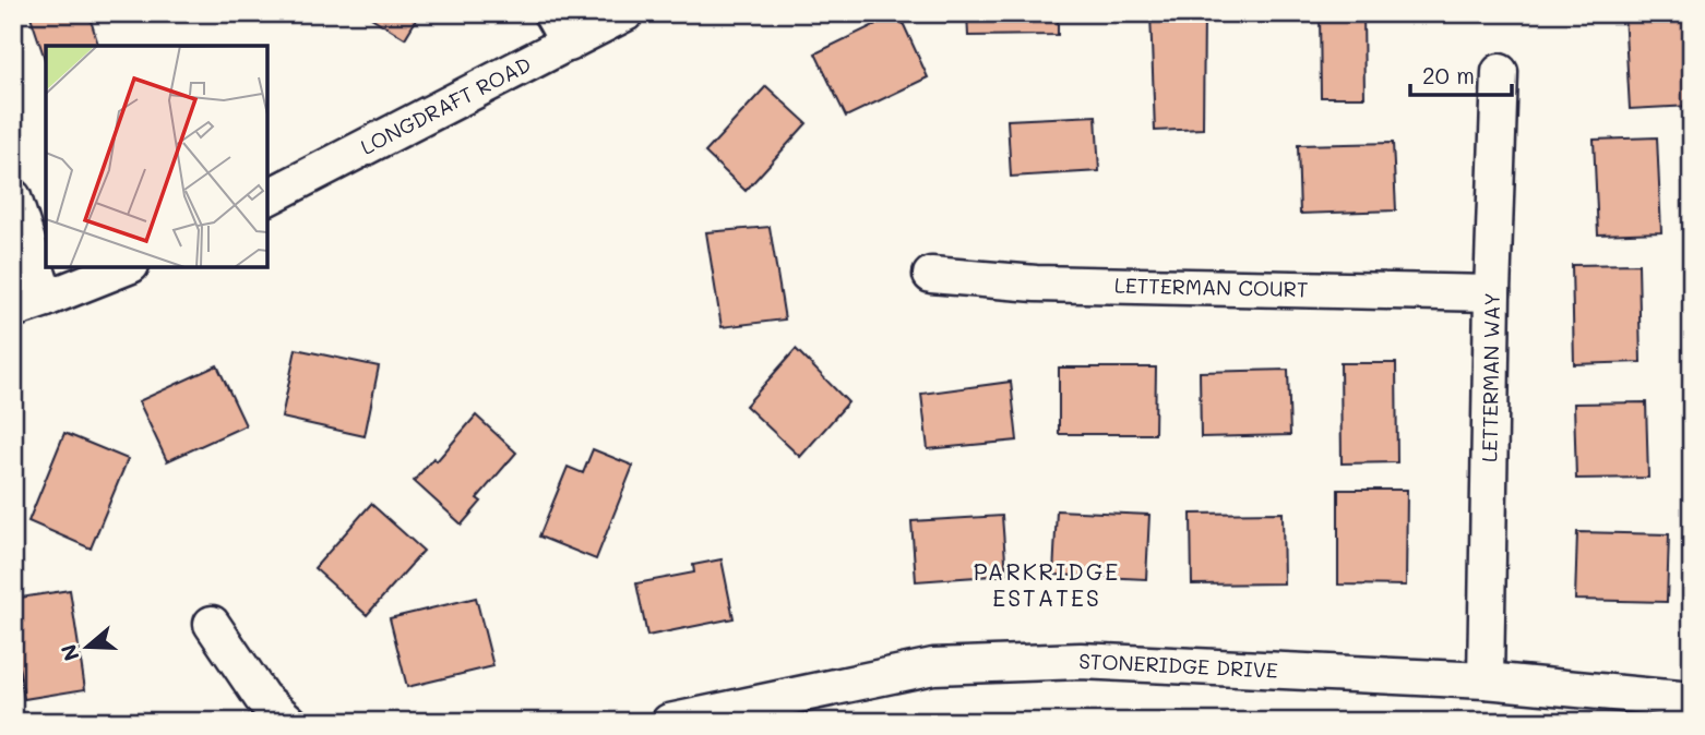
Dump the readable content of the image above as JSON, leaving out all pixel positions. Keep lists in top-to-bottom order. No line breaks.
{"streets":{"street":["LONGDRAFT ROAD","LETTERMAN COURT","LETTERMAN WAY","STONERIDGE DRIVE"]},"crossings":[["LETTERMAN COURT","LETTERMAN WAY"],["LETTERMAN WAY","STONERIDGE DRIVE"]],"districts":["PARKRIDGE ESTATES"],"scale_bar":"20 m","north":"left"}
